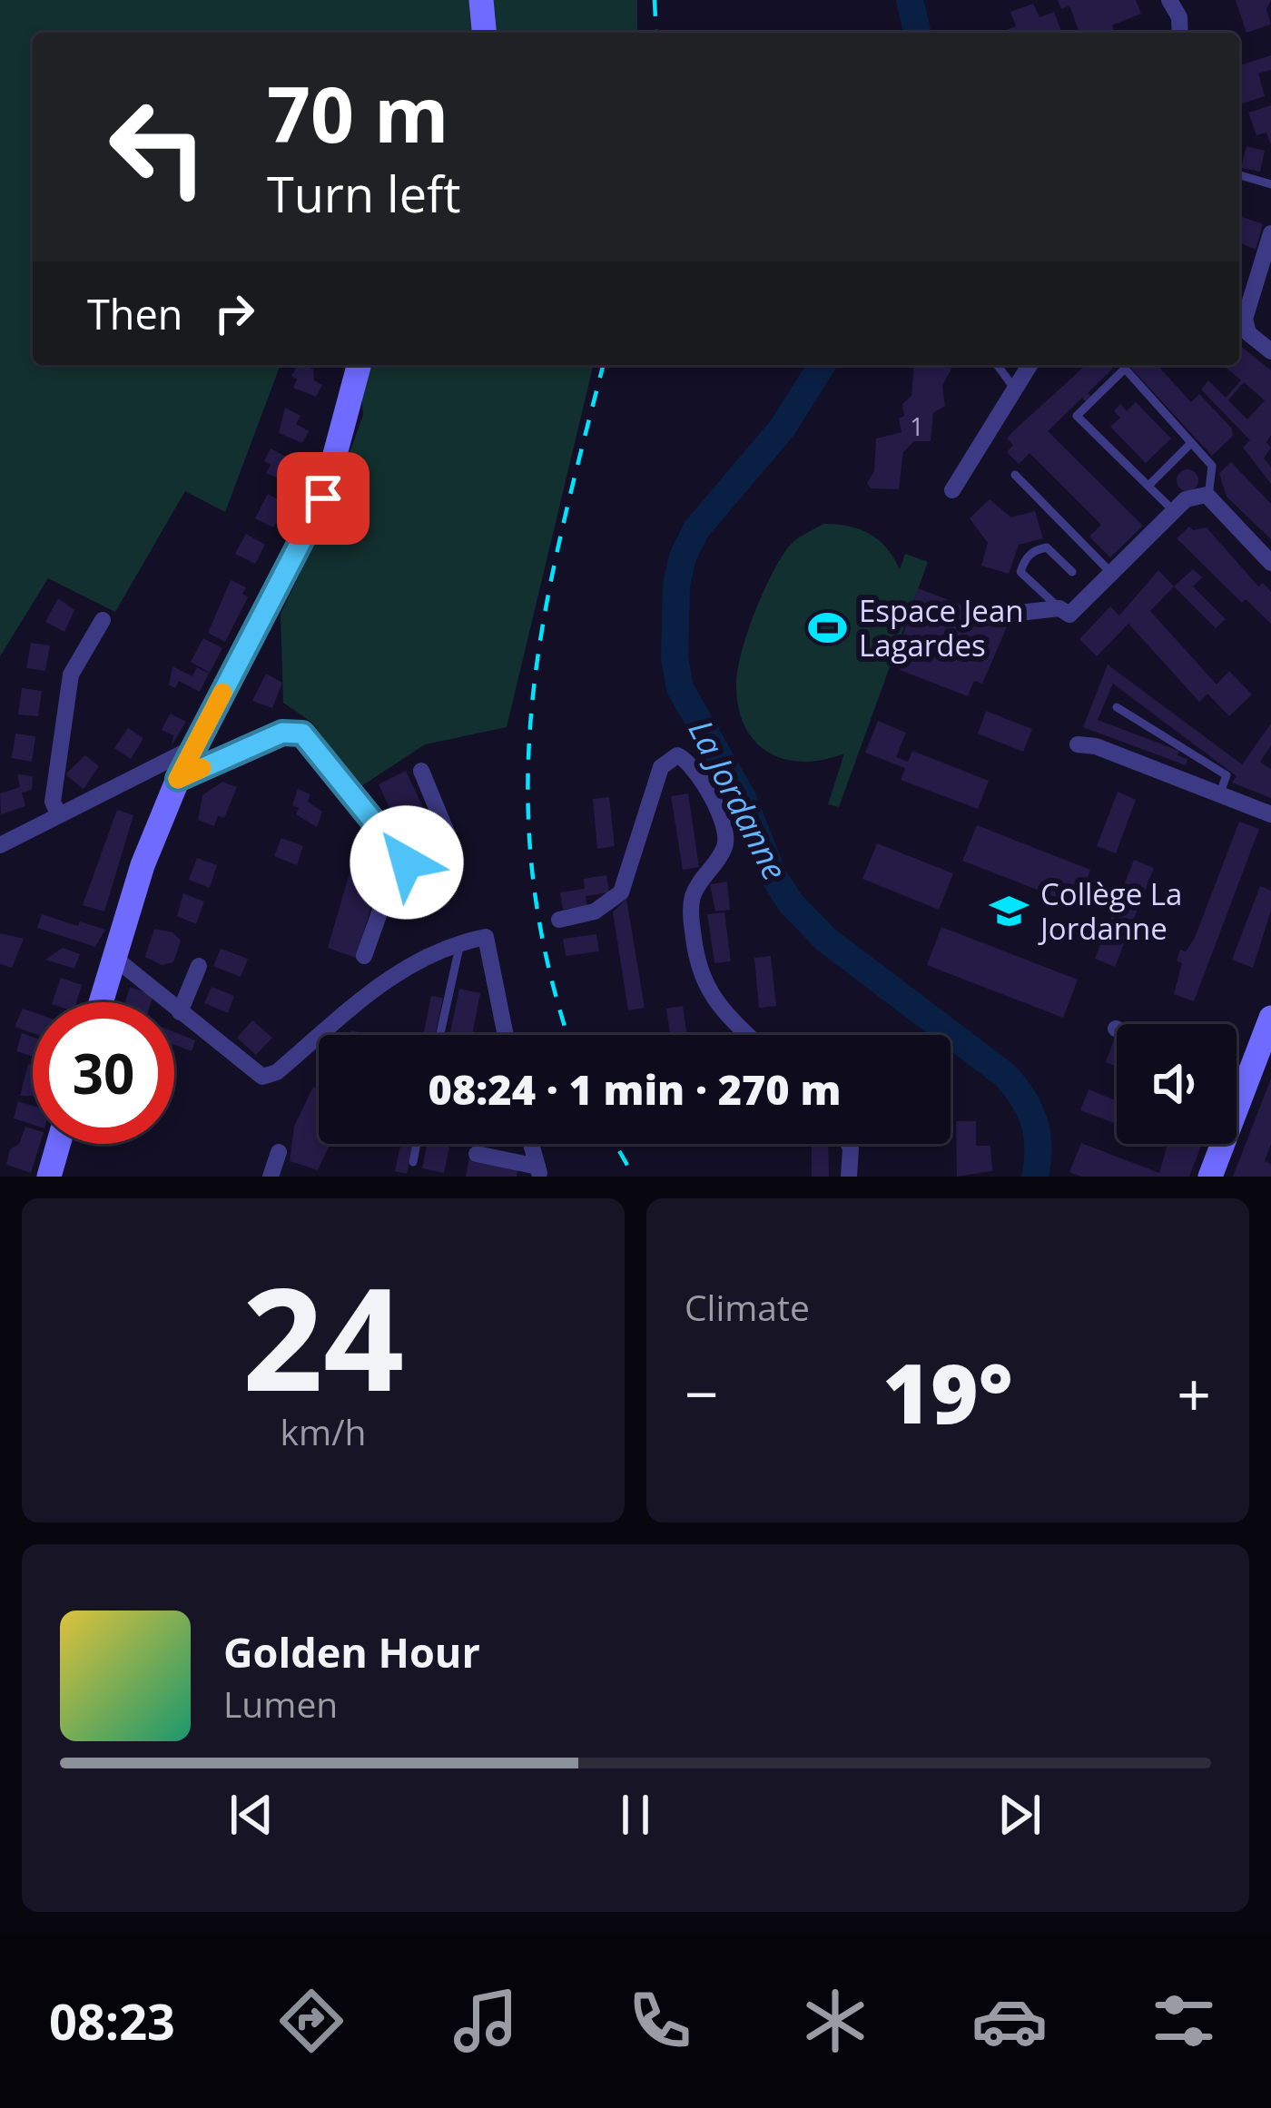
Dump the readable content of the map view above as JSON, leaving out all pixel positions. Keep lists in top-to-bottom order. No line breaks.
{"water":["La Jordanne"],"places":{"sports":["Espace Jean Lagardes"],"school or university":["Collège La Jordanne"]},"house_numbers":["1"],"page":{"turn":["70 m","Turn left"],"then":"Then","limit":"30","trip":"08:24 · 1 min · 270 m","tile":[["24","km/h"],"Climate"],"heat":["−","19°","+"],"song":["Golden Hour","Lumen"],"tabs":"08:23"}}
